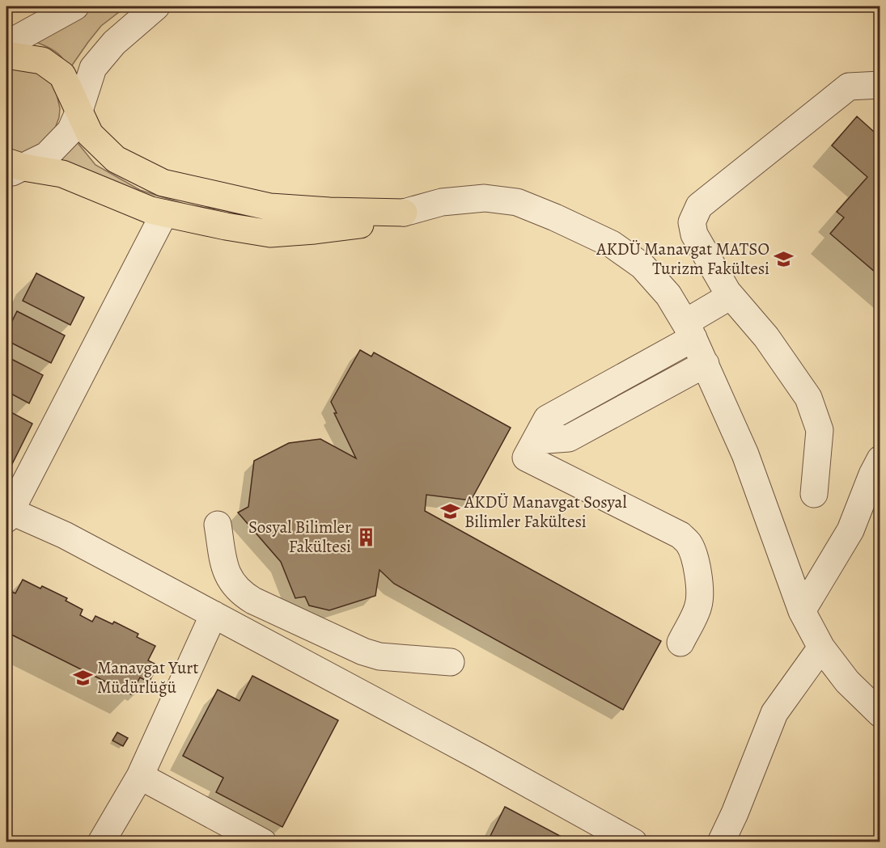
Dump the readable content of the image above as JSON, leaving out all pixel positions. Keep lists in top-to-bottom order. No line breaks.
{"places":{"school or university":["AKDÜ Manavgat MATSO Turizm Fakültesi","AKDÜ Manavgat Sosyal Bilimler Fakültesi","Manavgat Yurt Müdürlüğü"],"building":["Sosyal Bilimler Fakültesi"]}}
